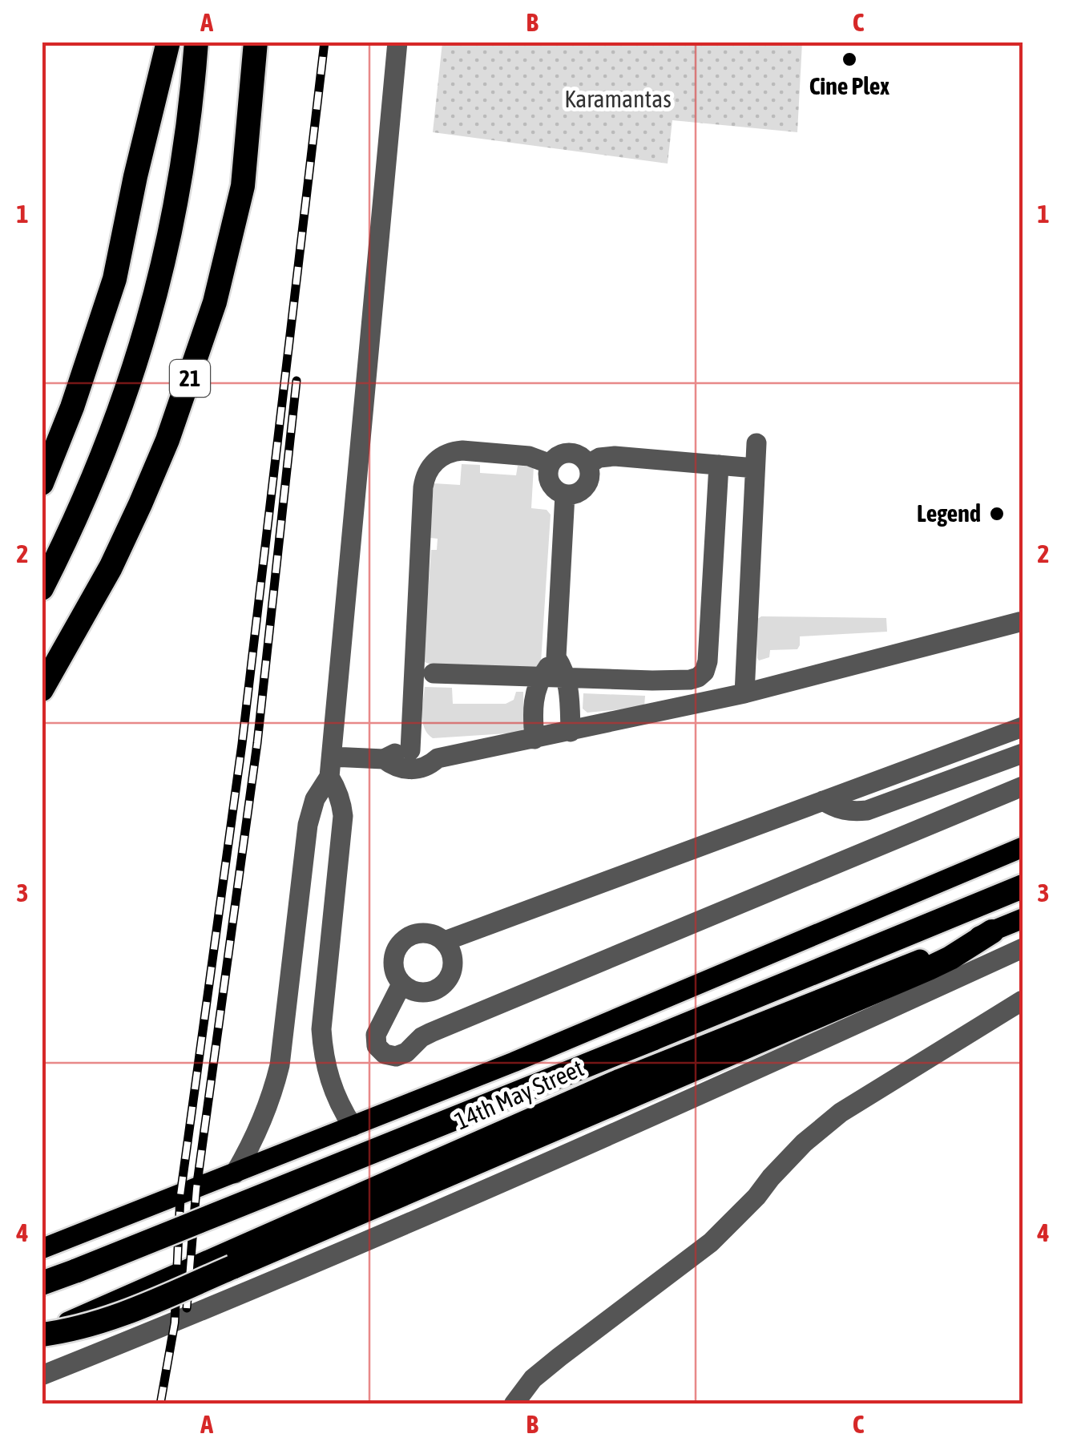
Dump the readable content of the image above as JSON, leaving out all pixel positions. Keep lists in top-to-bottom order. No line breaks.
{"streets":{"highway":["21"],"main road":["14th May Street"]},"parks":["Karamantas"],"places":["Cine Plex","Legend"],"grid":{"columns":["A","B","C"],"rows":["1","2","3","4"]}}
